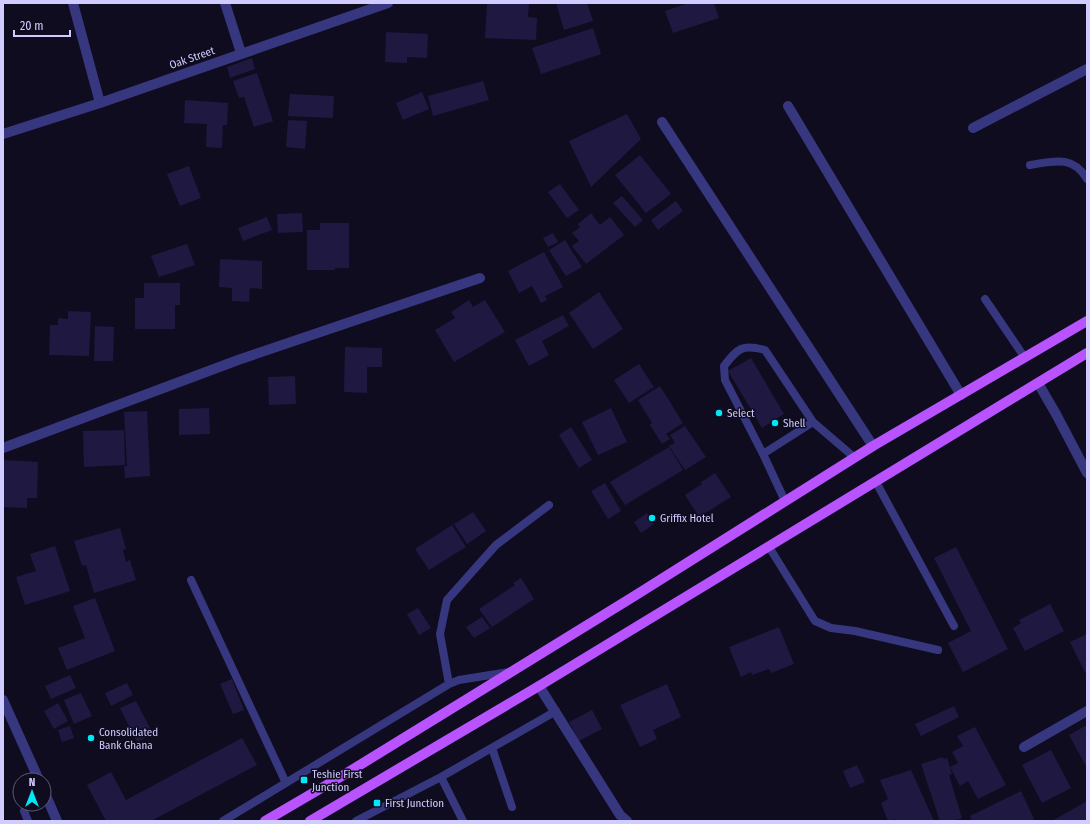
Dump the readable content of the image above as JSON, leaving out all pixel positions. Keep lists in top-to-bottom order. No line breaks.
{"streets":{"street":["Oak Street"]},"places":{"other":["Select","Shell","Griffix Hotel","Consolidated Bank Ghana"],"transit":["Teshie First Junction","First Junction"]},"scale_bar":"20 m","north":"top"}
